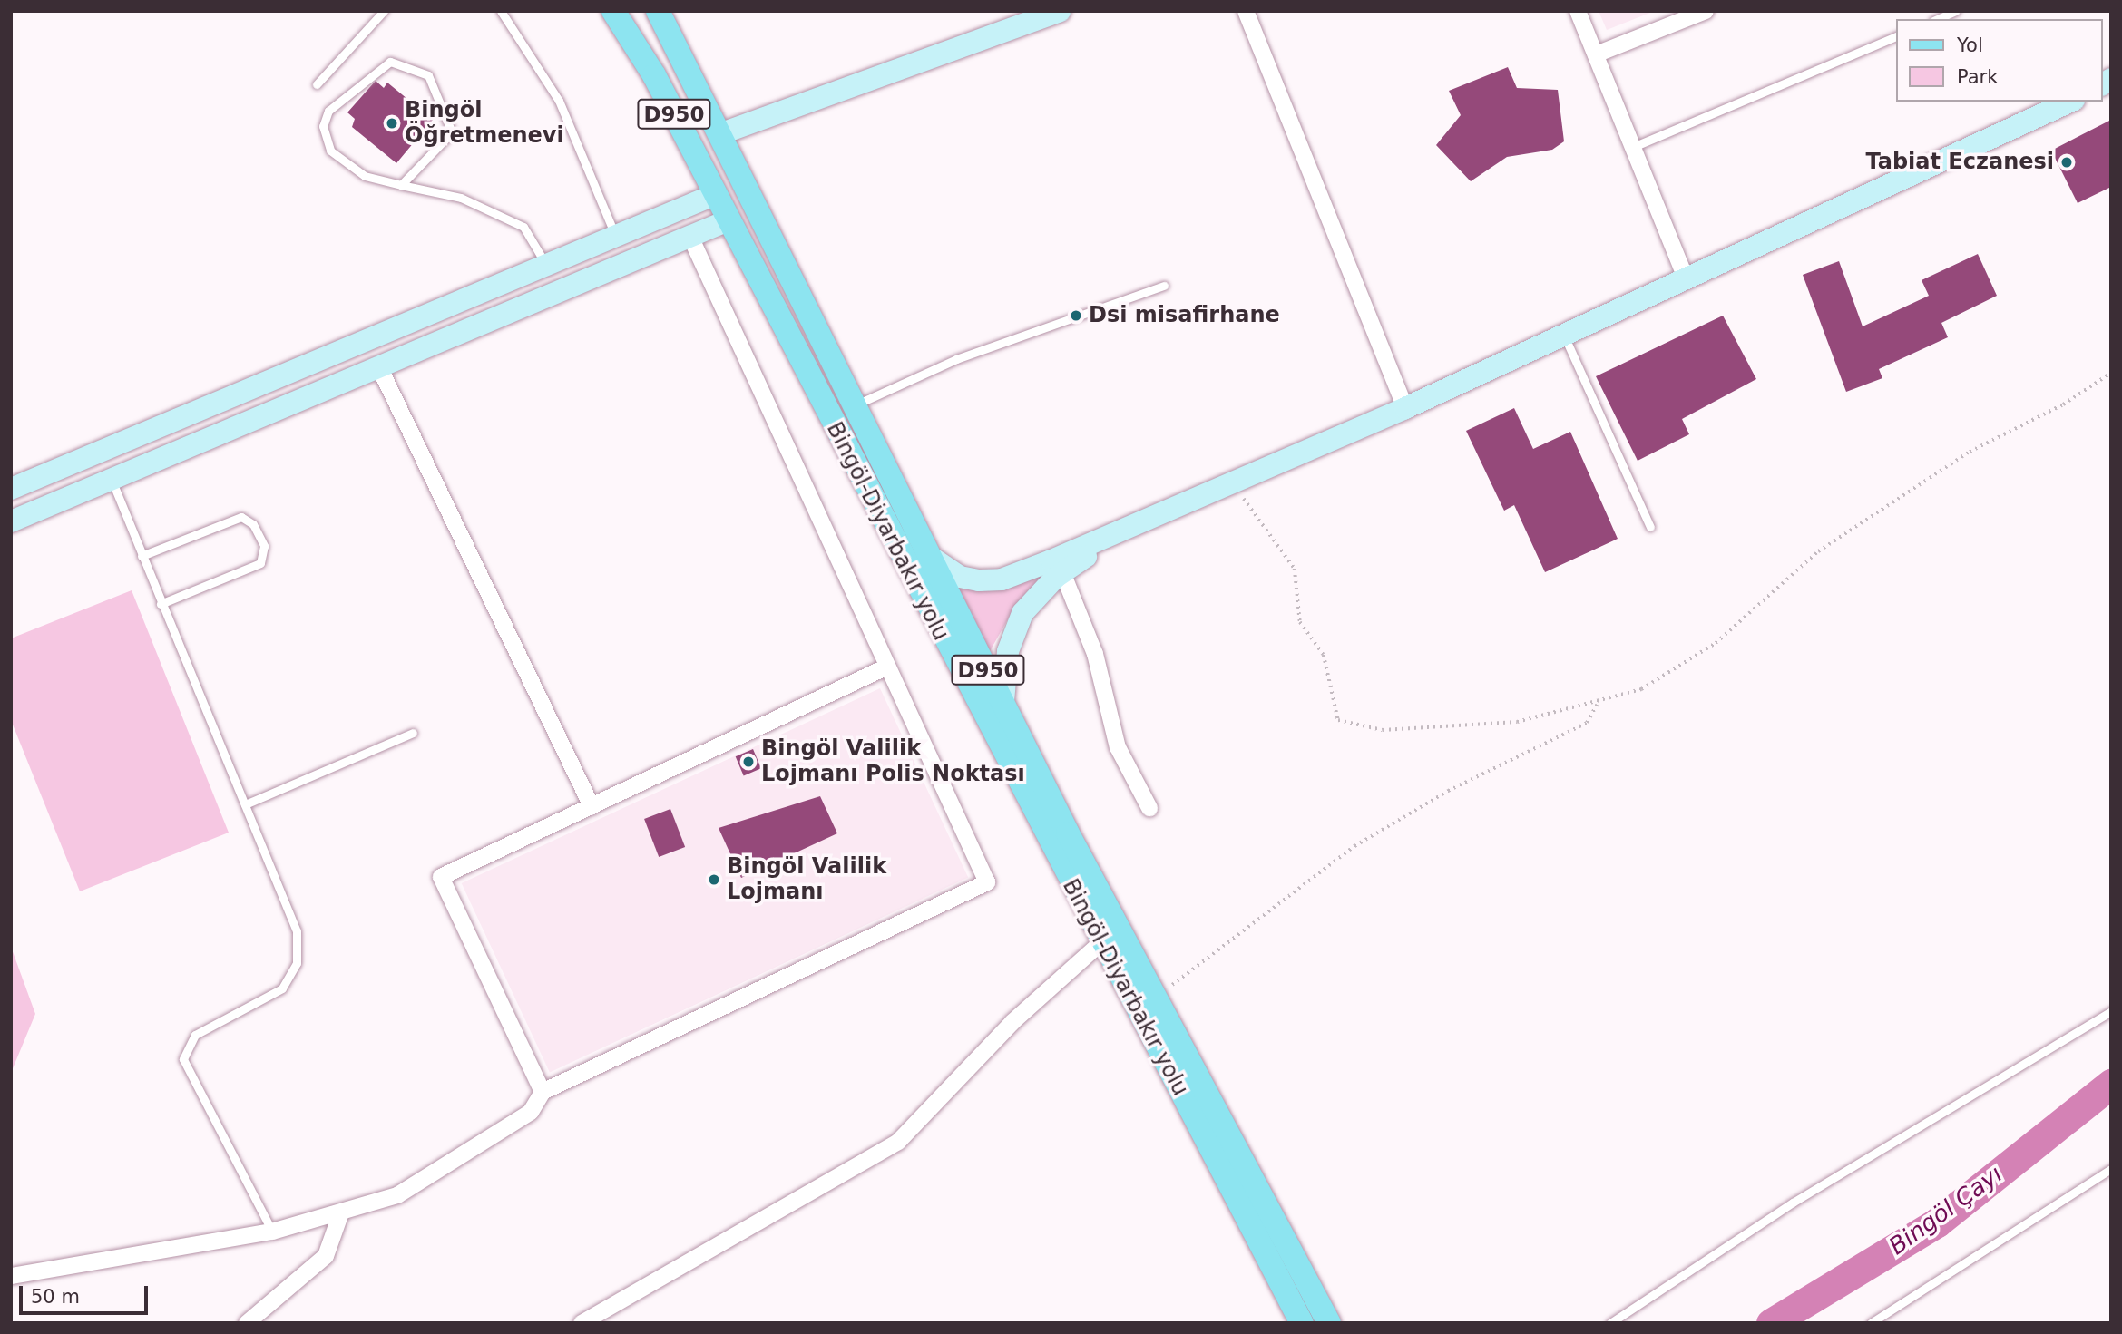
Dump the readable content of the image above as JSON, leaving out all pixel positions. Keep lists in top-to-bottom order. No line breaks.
{"streets":{"main road":["D950","Bingöl-Diyarbakır yolu"]},"water":["Bingöl Çayı"],"places":["Bingöl Öğretmenevi","Tabiat Eczanesi","Dsi misafirhane","Bingöl Valilik Lojmanı Polis Noktası","Bingöl Valilik Lojmanı"],"legend":["Yol","Park"],"scale_bar":"50 m"}
